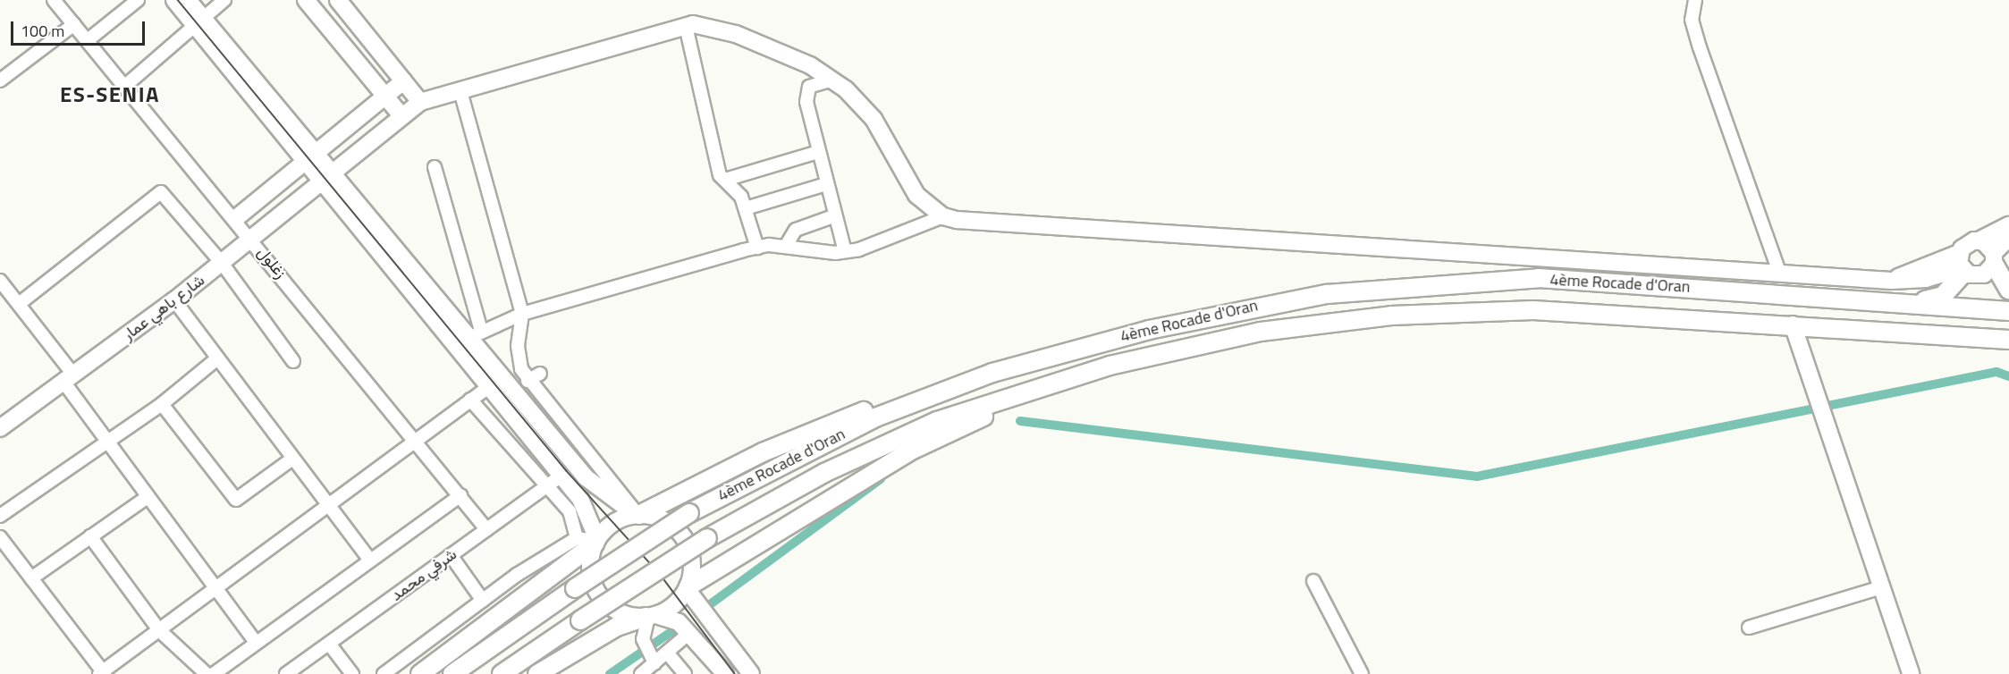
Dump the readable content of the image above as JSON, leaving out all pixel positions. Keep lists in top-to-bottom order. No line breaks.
{"streets":{"highway":["4ème Rocade d'Oran"],"main road":["شارع باهي عمار"],"street":["زغلول","شرفي محمد"]},"crossings":[["زغلول","شارع باهي عمار"],["زغلول","شرفي محمد"]],"districts":["ES-SENIA"],"scale_bar":"100 m"}
